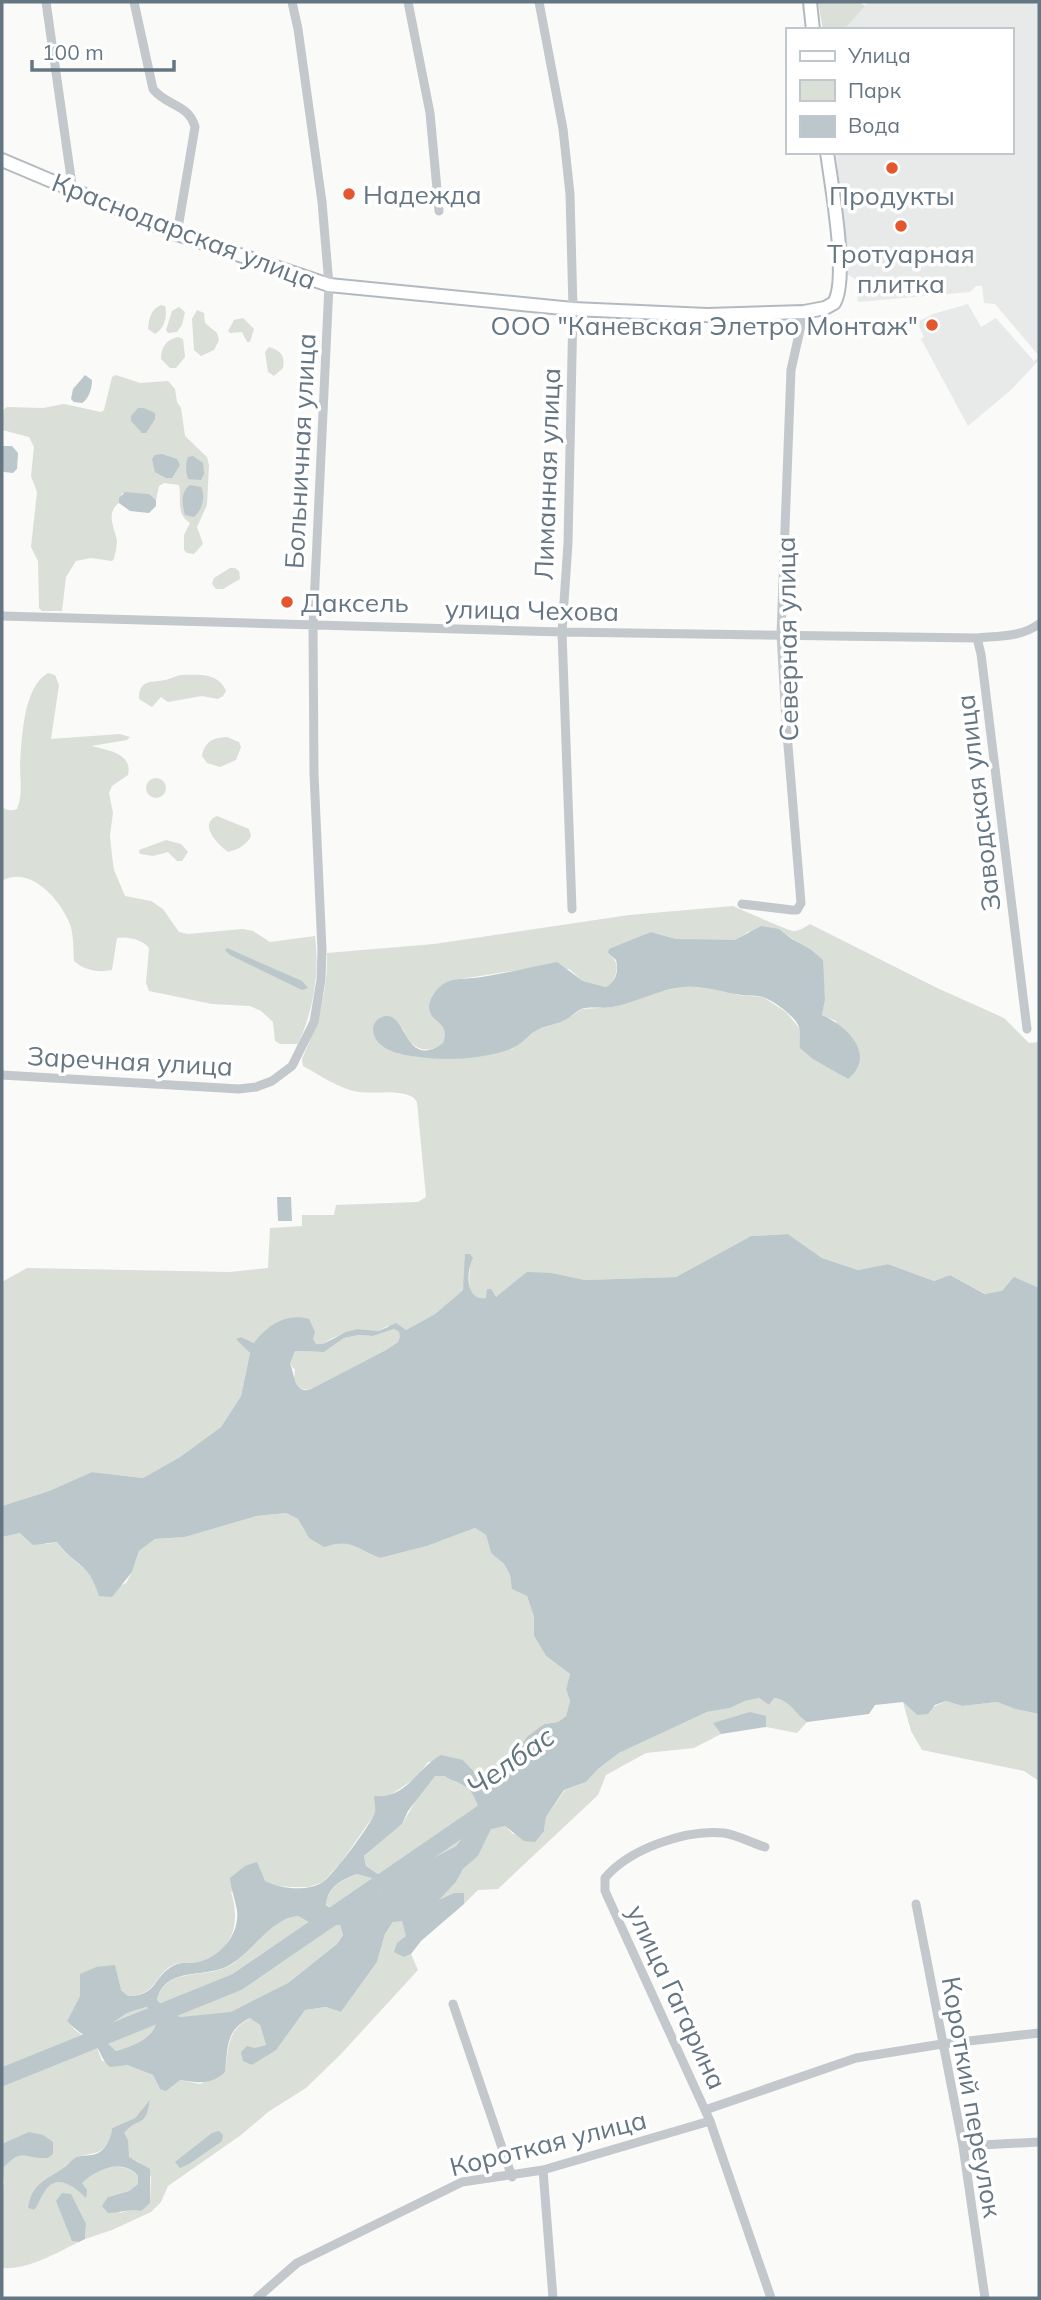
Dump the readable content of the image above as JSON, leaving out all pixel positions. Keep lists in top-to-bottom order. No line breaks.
{"streets":{"street":["Краснодарская улица","Больничная улица","Лиманная улица","улица Чехова","Северная улица","Заводская улица","Заречная улица","улица Гагарина","Короткий переулок","Короткая улица"]},"crossings":[["Краснодарская улица","Больничная улица"],["Краснодарская улица","Лиманная улица"],["Краснодарская улица","Северная улица"],["Больничная улица","улица Чехова"],["Больничная улица","Заречная улица"],["Лиманная улица","улица Чехова"],["улица Чехова","Северная улица"],["улица Чехова","Заводская улица"],["улица Гагарина","Короткая улица"]],"water":["Челбас"],"places":["Продукты","Надежда","Тротуарная плитка","ООО \"Каневская Элетро Монтаж\"","Даксель"],"legend":["Улица","Парк","Вода"],"scale_bar":"100 m"}
